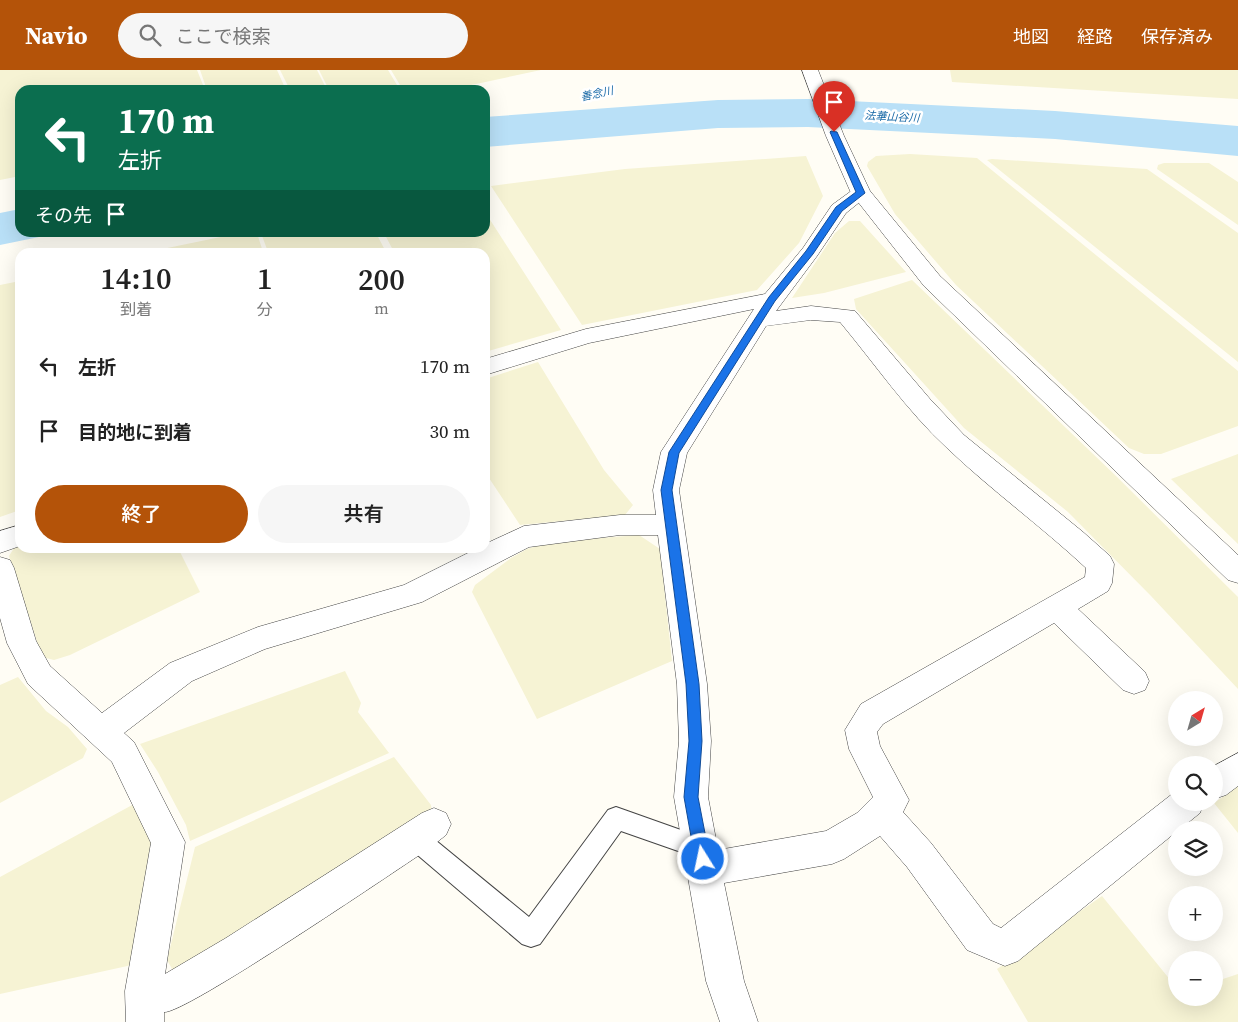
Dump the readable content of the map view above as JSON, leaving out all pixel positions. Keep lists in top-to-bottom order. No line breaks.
{"water":["善念川","法華山谷川"],"north":"top right","page":{"header":"Navio","search":"ここで検索","nav":["地図","経路","保存済み"],"turn":["170 m","左折"],"then":"その先","eta":["14:10","到着","1","分","200","m"],"list":[{"name":"左折","value":"170 m"},{"name":"目的地に到着","value":"30 m"}],"buttons":["終了","共有"],"map_buttons":["+","−"]}}
